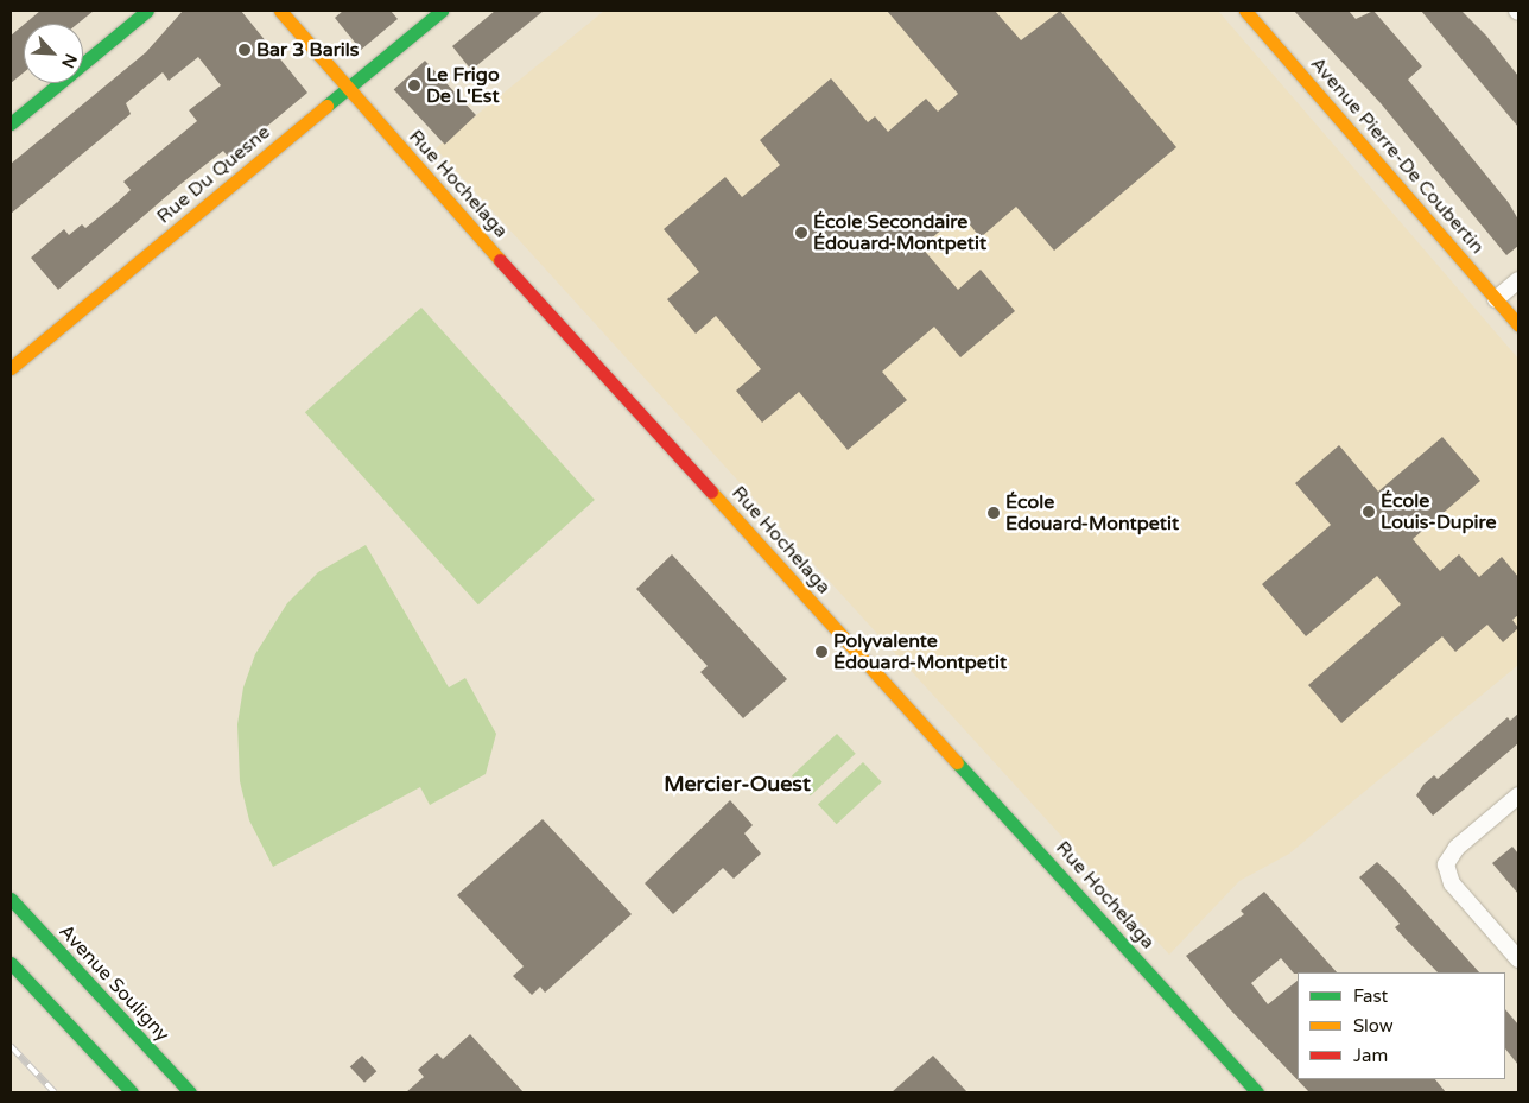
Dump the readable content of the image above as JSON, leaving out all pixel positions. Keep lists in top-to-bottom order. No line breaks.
{"streets":{"main road":["Avenue Pierre-De Coubertin","Rue Du Quesne","Rue Hochelaga","Avenue Souligny"]},"crossings":[["Rue Du Quesne","Rue Hochelaga"]],"districts":["Mercier-Ouest"],"places":["Bar 3 Barils","Le Frigo De L'Est","École Secondaire Édouard-Montpetit","École Louis-Dupire","École Edouard-Montpetit","Polyvalente Édouard-Montpetit"],"legend":["Fast","Slow","Jam"],"north":"bottom right"}
